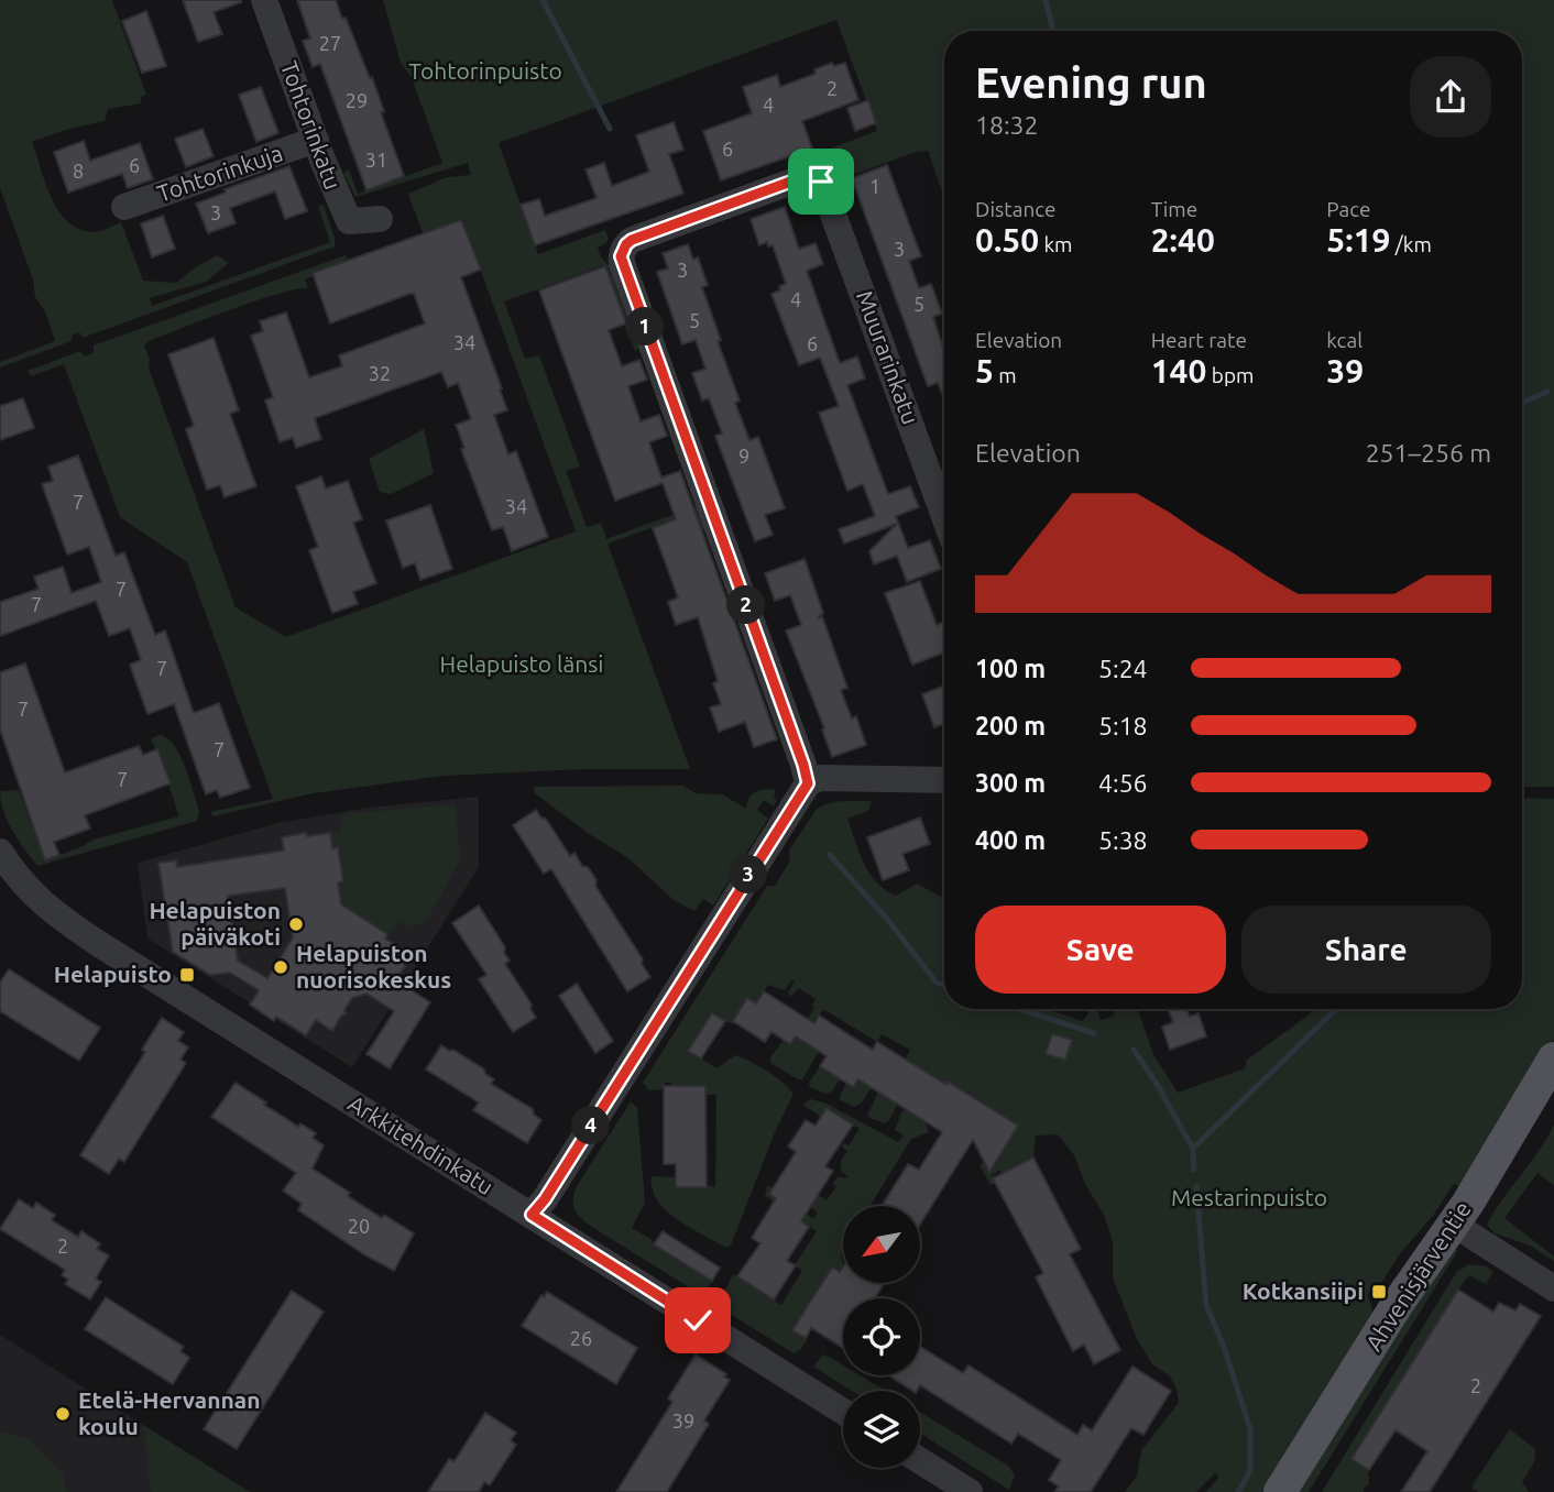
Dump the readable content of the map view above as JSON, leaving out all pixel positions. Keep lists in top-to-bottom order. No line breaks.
{"streets":{"main road":["Ahvenisjärventie"],"street":["Tohtorinkatu","Tohtorinkuja","Muurarinkatu","Arkkitehdinkatu"]},"crossings":[["Tohtorinkatu","Tohtorinkuja"]],"parks":["Tohtorinpuisto","Helapuisto länsi","Mestarinpuisto"],"places":{"other":["Helapuiston päiväkoti","Helapuiston nuorisokeskus","Etelä-Hervannan koulu"],"transit":["Helapuisto","Kotkansiipi"]},"house_numbers":["27","2","29","4","6","31","6","8","1","3","3","3","4","5","5","34","6","32","9","7","34","7","7","7","7","7","7","20","2","26","2","39"],"north":"bottom left","page":{"heading":["Evening run","18:32"],"stats":[["Distance","0.50 km"],["Time","2:40"],["Pace","5:19 /km"],["Elevation","5 m"],["Heart rate","140 bpm"],["kcal","39"]],"pins":["1","2","3","4"],"chart":["Elevation","251–256 m"],"list":[{"name":"100 m","note":"5:24"},{"name":"200 m","note":"5:18"},{"name":"300 m","note":"4:56"},{"name":"400 m","note":"5:38"}],"buttons":["Save","Share"]}}
